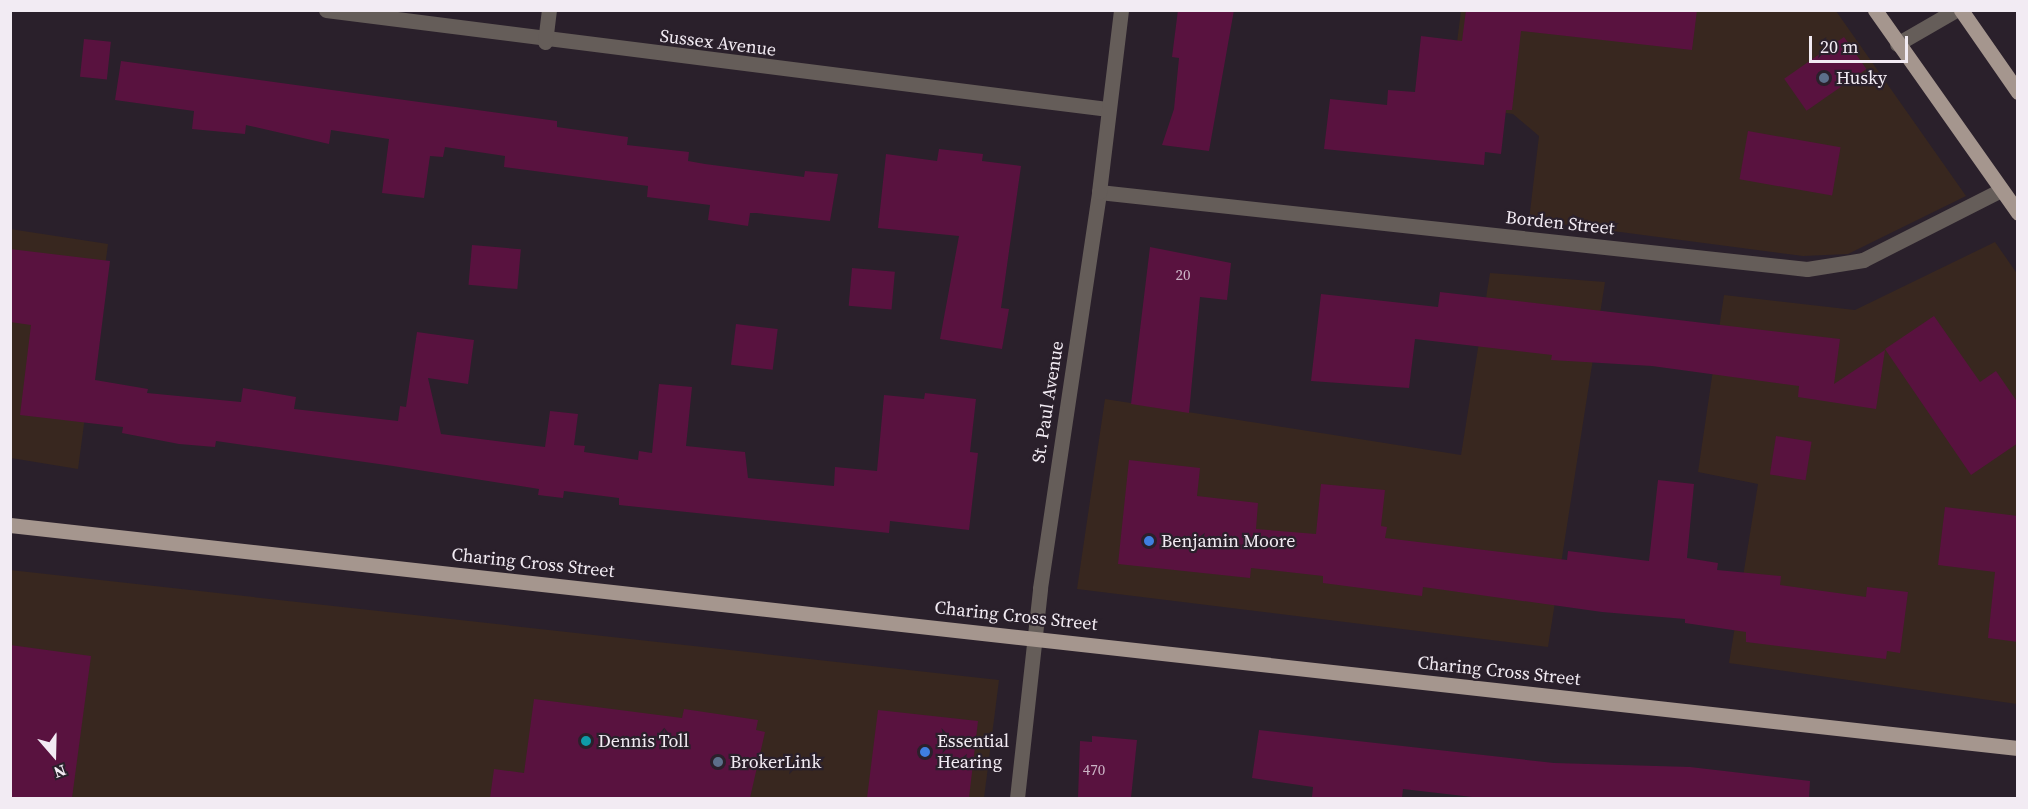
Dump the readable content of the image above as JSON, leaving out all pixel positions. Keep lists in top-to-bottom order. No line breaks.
{"streets":{"main road":["Charing Cross Street"],"street":["Sussex Avenue","Borden Street","St. Paul Avenue"]},"crossings":[["Sussex Avenue","St. Paul Avenue"],["Borden Street","St. Paul Avenue"],["St. Paul Avenue","Charing Cross Street"]],"places":["Husky","Benjamin Moore","Dennis Toll","Essential Hearing","BrokerLink"],"house_numbers":["20","470"],"scale_bar":"20 m","north":"bottom"}
